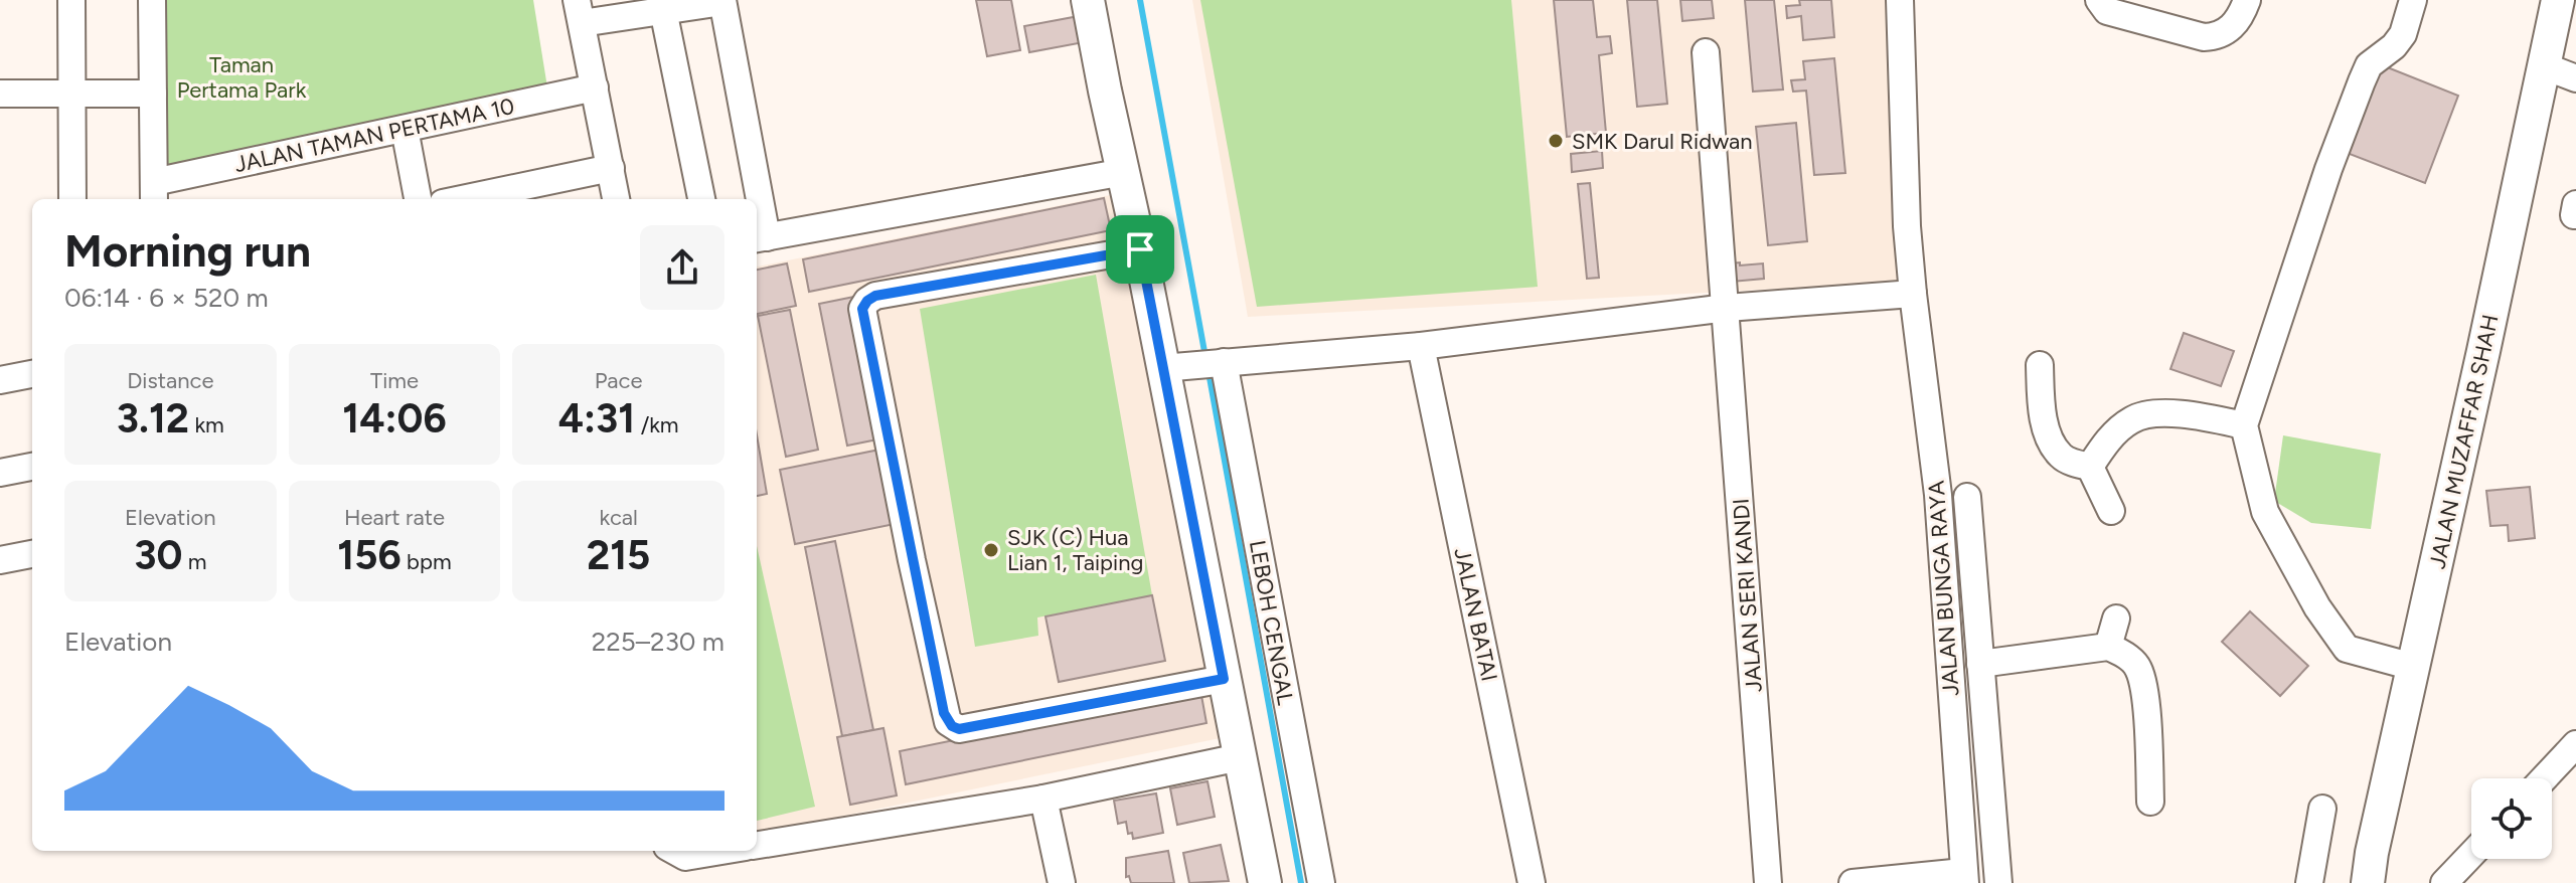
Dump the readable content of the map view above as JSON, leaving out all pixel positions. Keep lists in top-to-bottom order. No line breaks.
{"streets":{"main road":["JALAN MUZAFFAR SHAH"],"street":["JALAN TAMAN PERTAMA 10","JALAN BUNGA RAYA","JALAN SERI KANDI","JALAN BATAI","LEBOH CENGAL"]},"parks":["Taman Pertama Park"],"places":["SMK Darul Ridwan","SJK (C) Hua Lian 1, Taiping"],"page":{"heading":["Morning run","06:14 · 6 × 520 m"],"stats":[["Distance","3.12 km"],["Time","14:06"],["Pace","4:31 /km"],["Elevation","30 m"],["Heart rate","156 bpm"],["kcal","215"]],"chart":["Elevation","225–230 m"]}}
